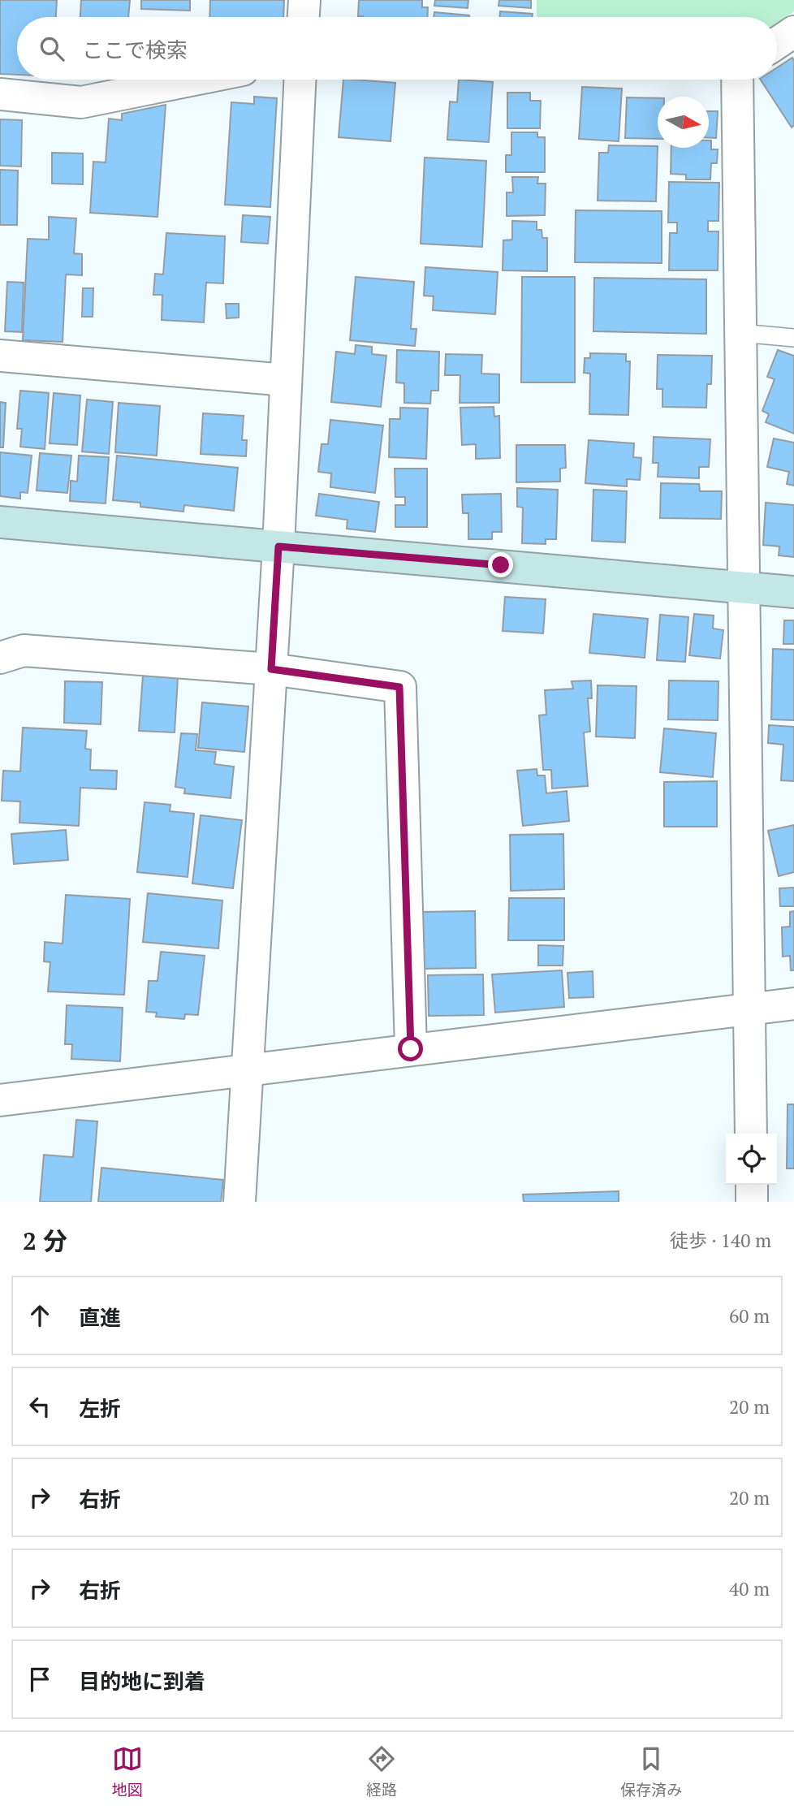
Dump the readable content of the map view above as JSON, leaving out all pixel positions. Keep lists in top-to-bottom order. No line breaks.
{"north":"right","page":{"search":"ここで検索","heading":["2 分","徒歩 · 140 m"],"list":[["直進","60 m"],["左折","20 m"],["右折","20 m"],["右折","40 m"],"目的地に到着"],"nav":["地図","経路","保存済み"]}}
